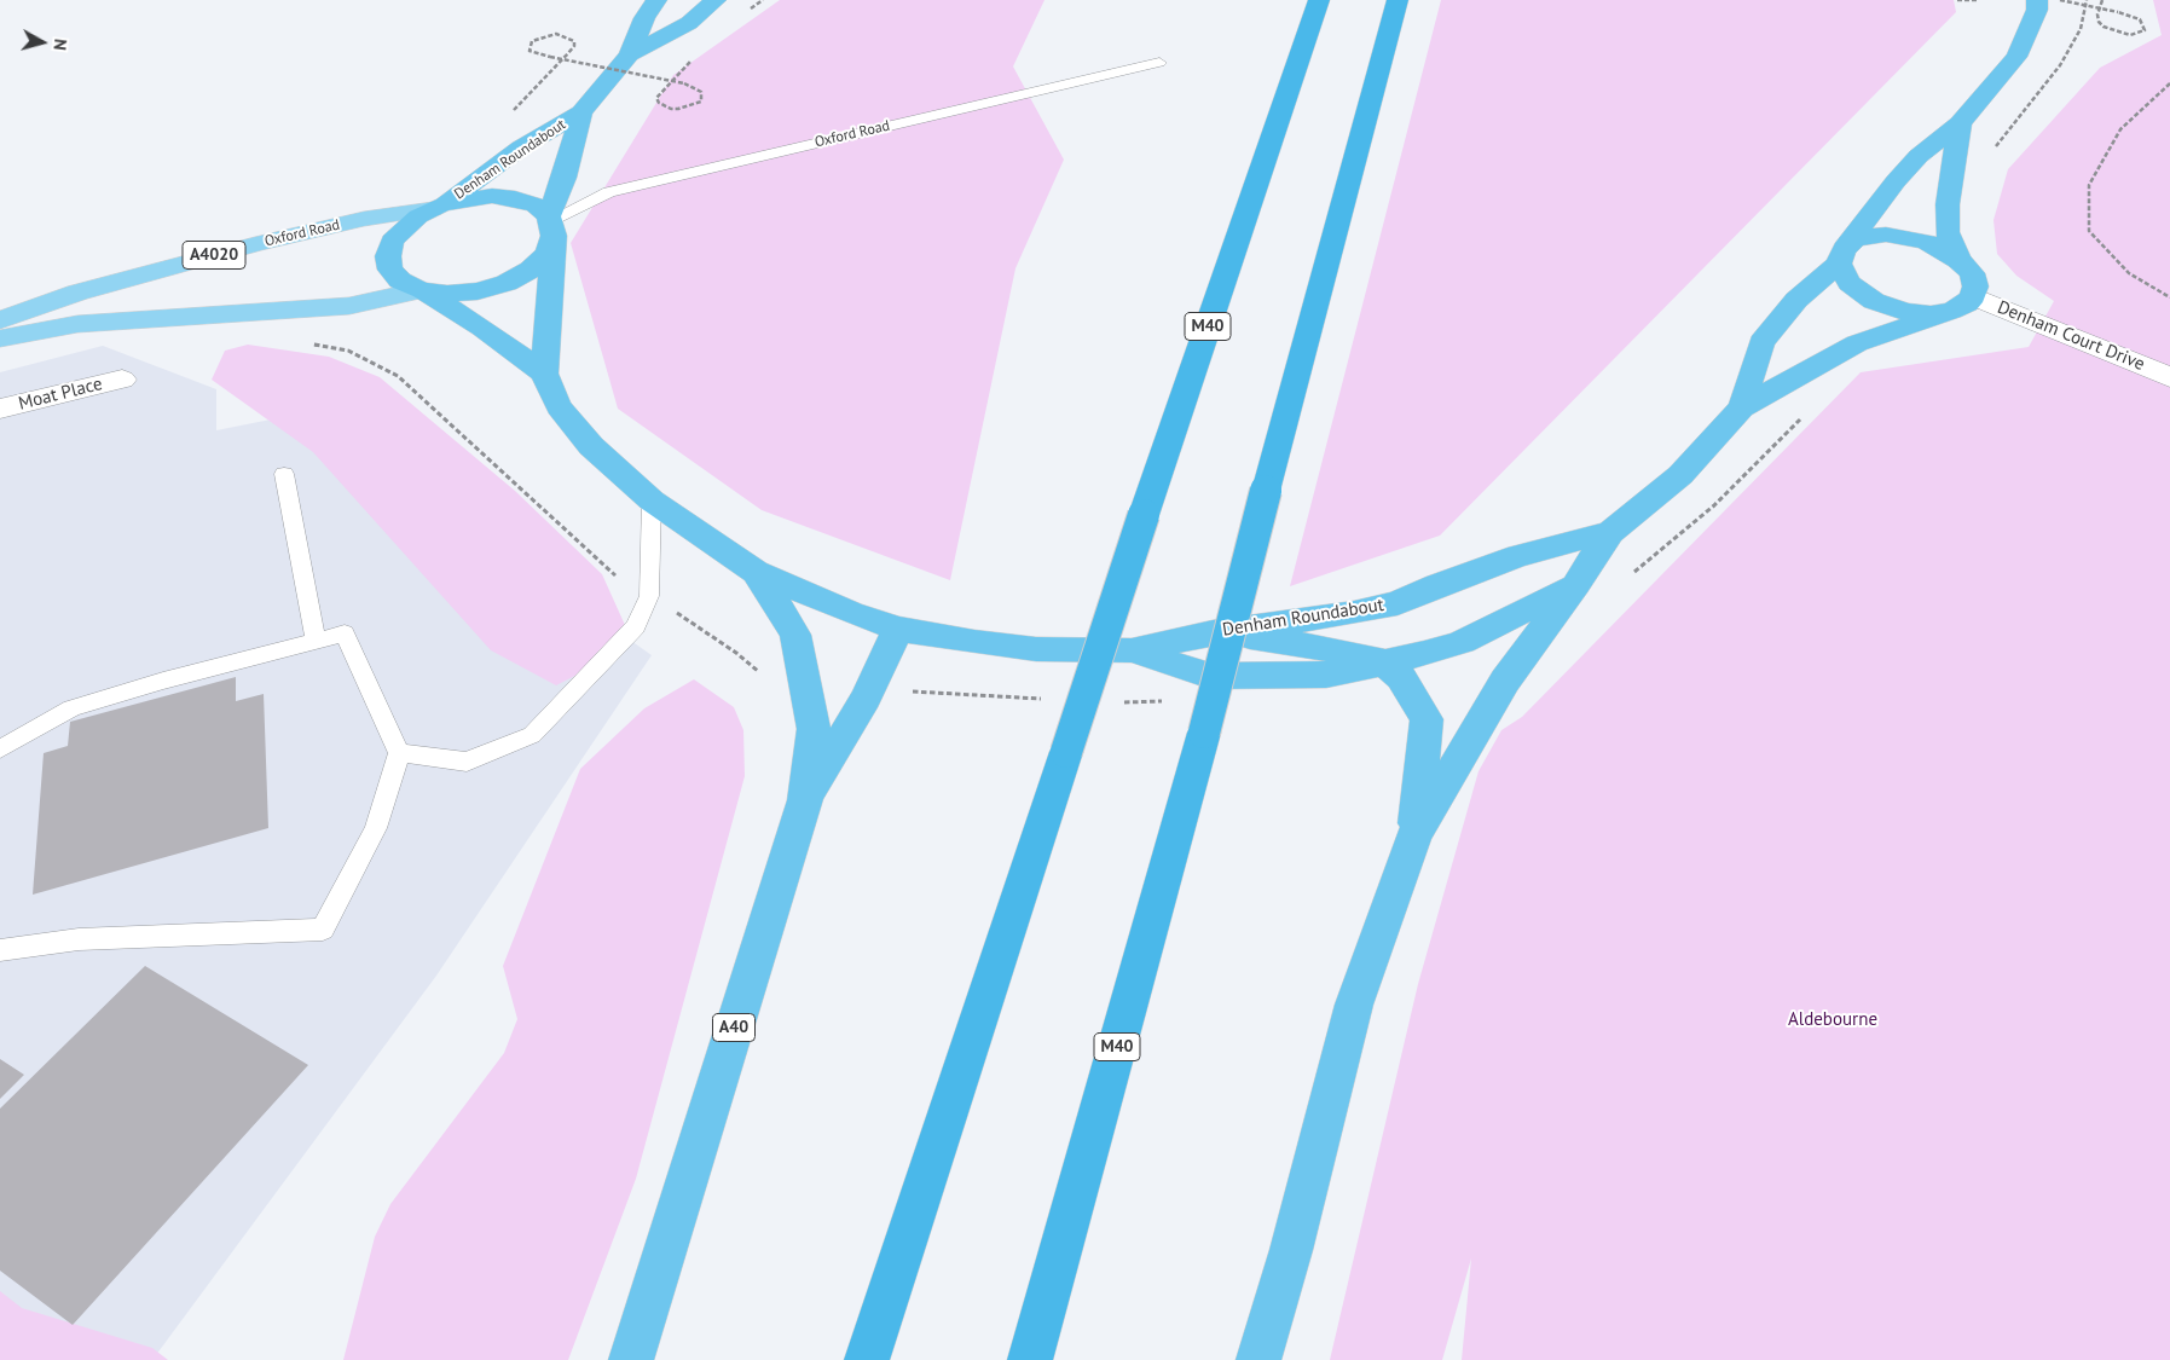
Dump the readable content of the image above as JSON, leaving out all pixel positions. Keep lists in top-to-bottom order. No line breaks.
{"streets":{"highway":["Denham Roundabout","M40","A40"],"main road":["Oxford Road","A4020"],"street":["Denham Court Drive","Moat Place"]},"crossings":[["Oxford Road","Denham Roundabout"],["Denham Roundabout","Denham Court Drive"],["Denham Roundabout","A40"]],"parks":["Aldebourne"],"north":"right"}
